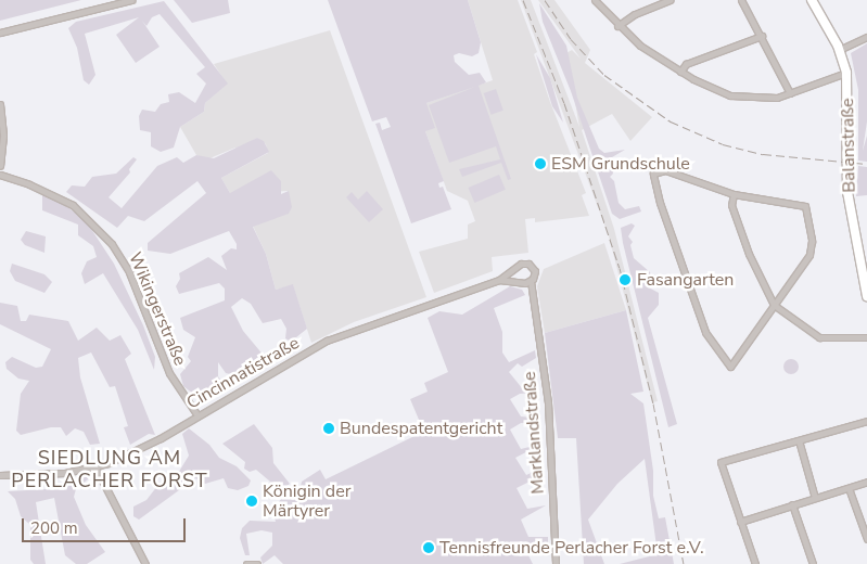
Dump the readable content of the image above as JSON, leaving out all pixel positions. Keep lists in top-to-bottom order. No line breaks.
{"streets":{"street":["Balanstraße","Wikingerstraße","Cincinnatistraße","Marklandstraße"]},"crossings":[["Wikingerstraße","Cincinnatistraße"],["Cincinnatistraße","Marklandstraße"]],"districts":["SIEDLUNG AM PERLACHER FORST"],"places":["ESM Grundschule","Fasangarten","Bundespatentgericht","Königin der Märtyrer","Tennisfreunde Perlacher Forst e.V."],"scale_bar":"200 m"}
